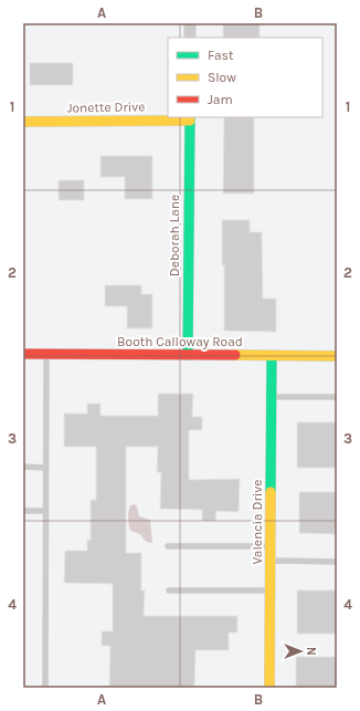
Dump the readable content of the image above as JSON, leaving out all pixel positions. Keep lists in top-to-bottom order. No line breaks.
{"streets":{"street":["Jonette Drive","Deborah Lane","Booth Calloway Road","Valencia Drive"]},"crossings":[["Jonette Drive","Deborah Lane"],["Deborah Lane","Booth Calloway Road"],["Booth Calloway Road","Valencia Drive"]],"legend":["Fast","Slow","Jam"],"north":"right","grid":{"columns":["A","B"],"rows":["1","2","3","4"]}}
